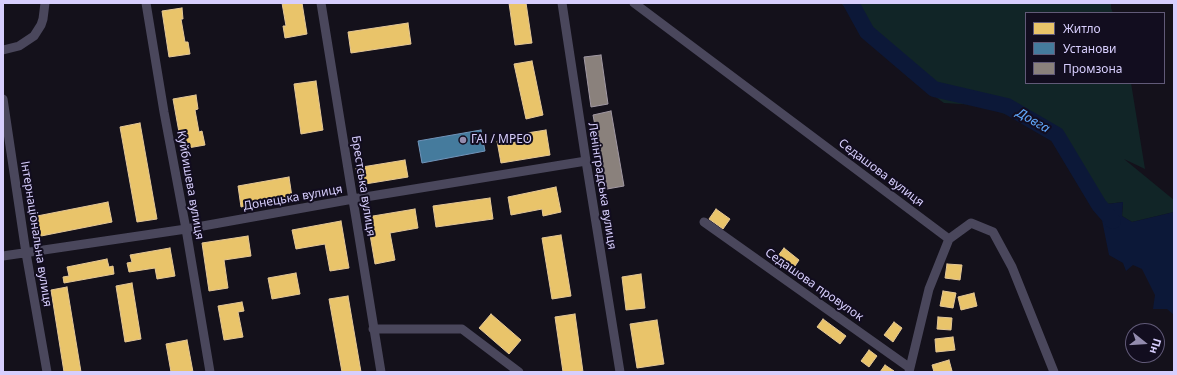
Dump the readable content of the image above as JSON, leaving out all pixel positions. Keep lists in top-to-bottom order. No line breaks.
{"streets":{"street":["Седашова вулиця","Куйбишева вулиця","Брестська вулиця","Ленінградська вулиця","Донецька вулиця","Інтернаціональна вулиця","Седашова провулок"]},"crossings":[["Куйбишева вулиця","Донецька вулиця"],["Брестська вулиця","Донецька вулиця"],["Ленінградська вулиця","Донецька вулиця"],["Донецька вулиця","Інтернаціональна вулиця"]],"water":["Довга"],"places":["ГАІ / МРЕО"],"legend":["Житло","Установи","Промзона"],"north":"right"}
